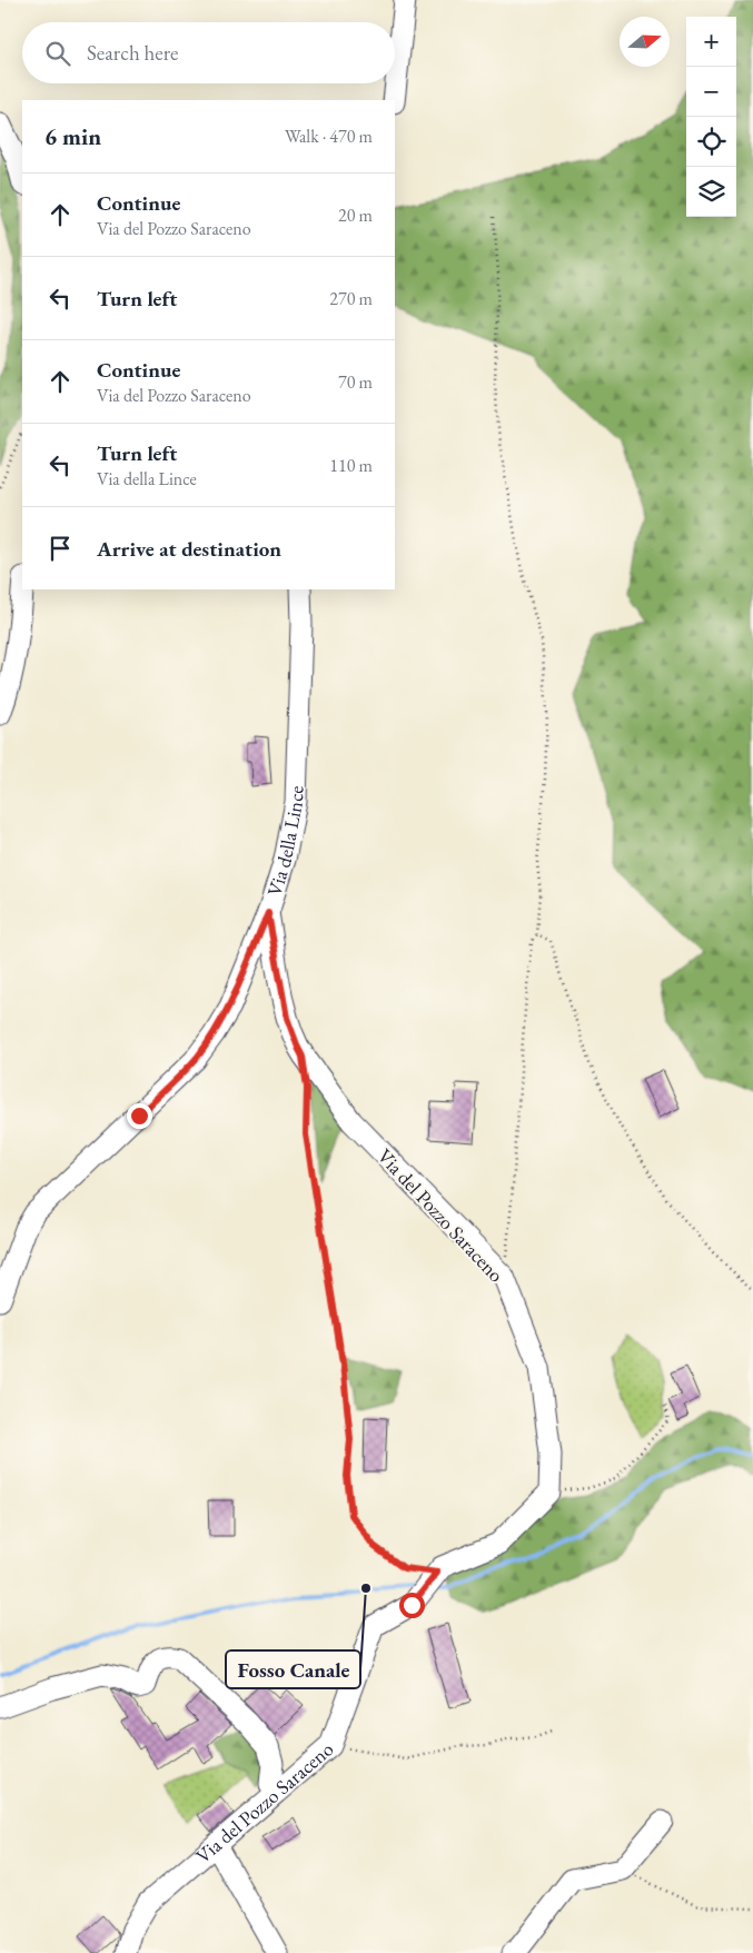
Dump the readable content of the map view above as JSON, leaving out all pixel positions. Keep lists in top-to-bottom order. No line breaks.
{"streets":{"street":["Via della Lince","Via del Pozzo Saraceno"]},"crossings":[["Via della Lince","Via del Pozzo Saraceno"]],"places":["Fosso Canale"],"north":"right","page":{"map_buttons":["+","−"],"search":"Search here","heading":["6 min","Walk · 470 m"],"list":[["Continue","Via del Pozzo Saraceno","20 m"],["Turn left","270 m"],["Continue","Via del Pozzo Saraceno","70 m"],["Turn left","Via della Lince","110 m"],"Arrive at destination"]}}
